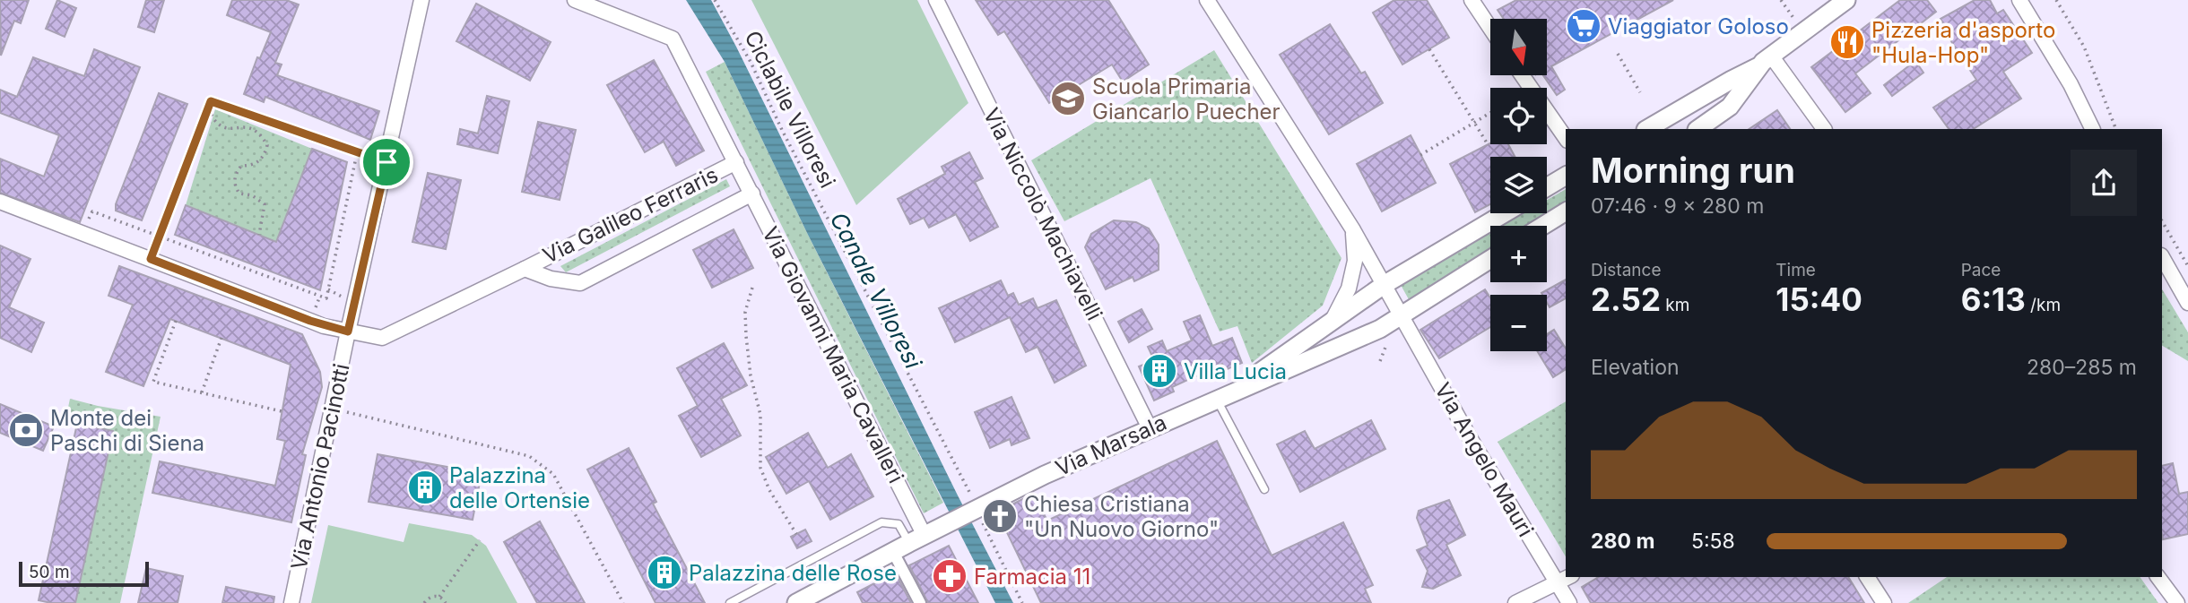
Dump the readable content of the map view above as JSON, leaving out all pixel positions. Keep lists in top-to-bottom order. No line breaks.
{"streets":{"street":["Via Niccolò Machiavelli","Via Galileo Ferraris","Via Giovanni Maria Cavalleri","Via Marsala","Via Angelo Mauri","Via Antonio Pacinotti"],"path":["Ciclabile Villoresi"]},"crossings":[["Ciclabile Villoresi","Via Marsala"],["Via Niccolò Machiavelli","Via Marsala"],["Via Galileo Ferraris","Via Giovanni Maria Cavalleri"],["Via Galileo Ferraris","Via Antonio Pacinotti"],["Via Giovanni Maria Cavalleri","Via Marsala"],["Via Marsala","Via Angelo Mauri"]],"water":["Canale Villoresi"],"places":{"supermarket":["Viaggiator Goloso"],"restaurant":["Pizzeria d'asporto \"Hula-Hop\""],"school or university":["Scuola Primaria Giancarlo Puecher"],"building":["Villa Lucia","Palazzina delle Ortensie","Palazzina delle Rose"],"bank":["Monte dei Paschi di Siena"],"church":["Chiesa Cristiana \"Un Nuovo Giorno\""],"pharmacy":["Farmacia 11"]},"scale_bar":"50 m","north":"bottom","page":{"map_buttons":["+","−"],"heading":["Morning run","07:46 · 9 × 280 m"],"stats":[["Distance","2.52 km"],["Time","15:40"],["Pace","6:13 /km"]],"chart":["Elevation","280–285 m"],"list":[{"name":"280 m","note":"5:58"}],"scale":"50 m"}}
